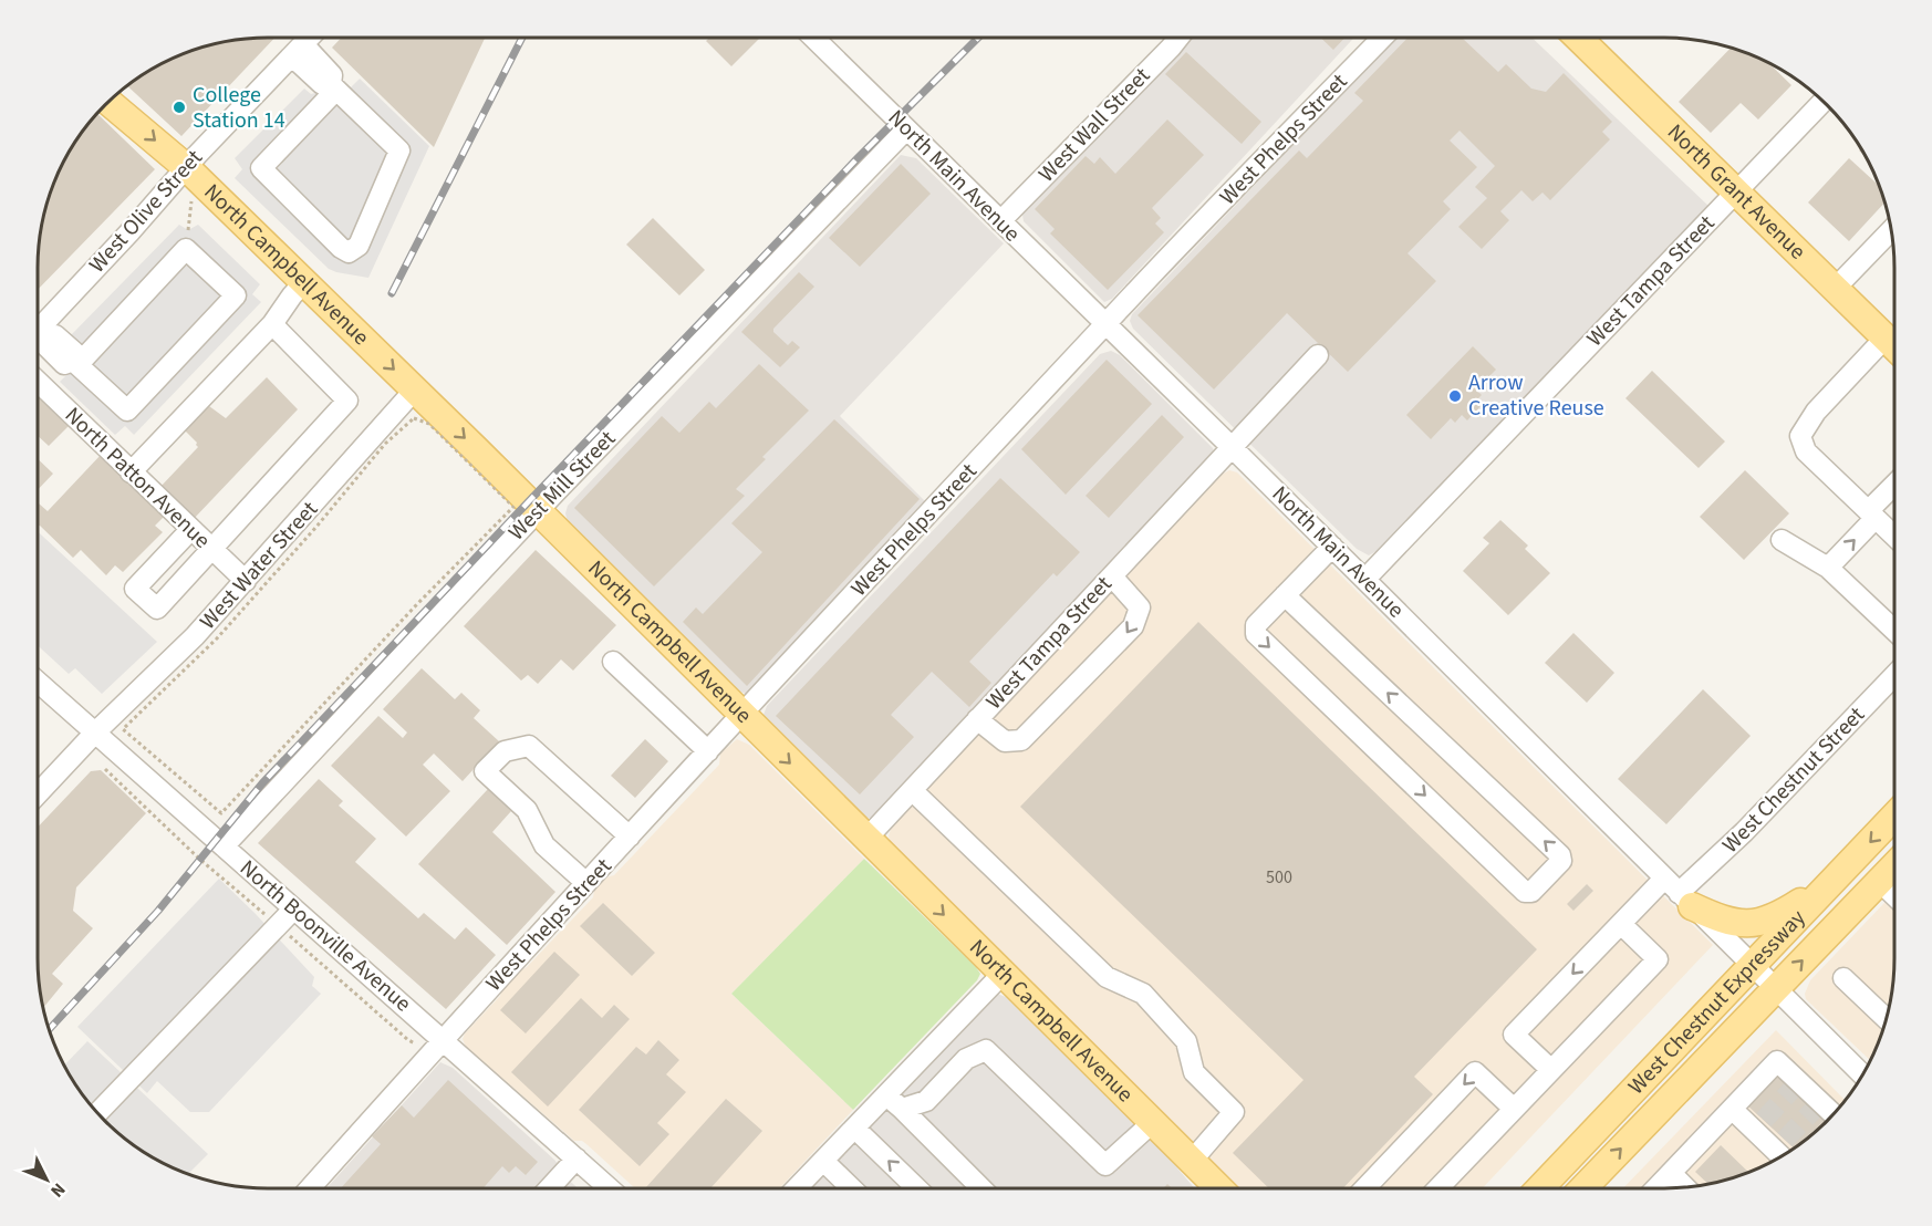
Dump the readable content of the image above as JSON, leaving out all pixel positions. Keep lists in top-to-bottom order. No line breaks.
{"streets":{"main road":["North Grant Avenue","North Campbell Avenue","West Chestnut Expressway"],"street":["West Wall Street","West Phelps Street","North Main Avenue","West Olive Street","West Tampa Street","North Patton Avenue","West Mill Street","West Water Street","West Chestnut Street","North Boonville Avenue"]},"crossings":[["West Wall Street","North Main Avenue"],["West Phelps Street","North Main Avenue"],["West Phelps Street","North Campbell Avenue"],["West Phelps Street","North Boonville Avenue"],["North Main Avenue","West Tampa Street"],["North Main Avenue","West Mill Street"],["North Main Avenue","West Chestnut Street"],["North Main Avenue","West Chestnut Expressway"],["North Grant Avenue","West Tampa Street"],["West Olive Street","North Campbell Avenue"],["North Campbell Avenue","West Tampa Street"],["North Campbell Avenue","West Mill Street"],["North Campbell Avenue","West Water Street"],["North Patton Avenue","West Water Street"],["West Mill Street","North Boonville Avenue"],["West Water Street","North Boonville Avenue"]],"one_way":["North Campbell Avenue"],"places":["College Station 14","Arrow Creative Reuse"],"house_numbers":["500"],"north":"bottom right"}
